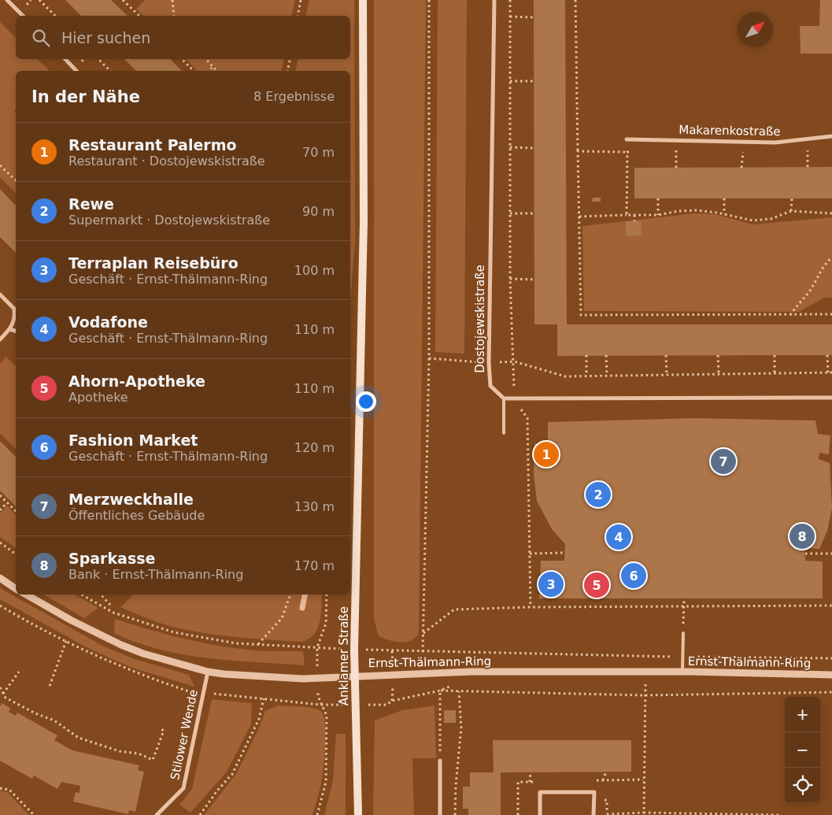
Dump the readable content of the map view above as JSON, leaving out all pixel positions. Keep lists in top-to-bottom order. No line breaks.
{"streets":{"main road":["Anklamer Straße"],"street":["Makarenkostraße","Dostojewskistraße","Ernst-Thälmann-Ring","Stilower Wende"]},"crossings":[["Anklamer Straße","Ernst-Thälmann-Ring"],["Ernst-Thälmann-Ring","Stilower Wende"]],"north":"top right","page":{"search":"Hier suchen","heading":["In der Nähe","8 Ergebnisse"],"list":[{"mark":"1","name":"Restaurant Palermo","note":"Restaurant · Dostojewskistraße","value":"70 m"},{"mark":"2","name":"Rewe","note":"Supermarkt · Dostojewskistraße","value":"90 m"},{"mark":"3","name":"Terraplan Reisebüro","note":"Geschäft · Ernst-Thälmann-Ring","value":"100 m"},{"mark":"4","name":"Vodafone","note":"Geschäft · Ernst-Thälmann-Ring","value":"110 m"},{"mark":"5","name":"Ahorn-Apotheke","note":"Apotheke","value":"110 m"},{"mark":"6","name":"Fashion Market","note":"Geschäft · Ernst-Thälmann-Ring","value":"120 m"},{"mark":"7","name":"Merzweckhalle","note":"Öffentliches Gebäude","value":"130 m"},{"mark":"8","name":"Sparkasse","note":"Bank · Ernst-Thälmann-Ring","value":"170 m"}],"pins":["1","7","2","8","4","6","3","5"],"map_buttons":["+","−"]}}
